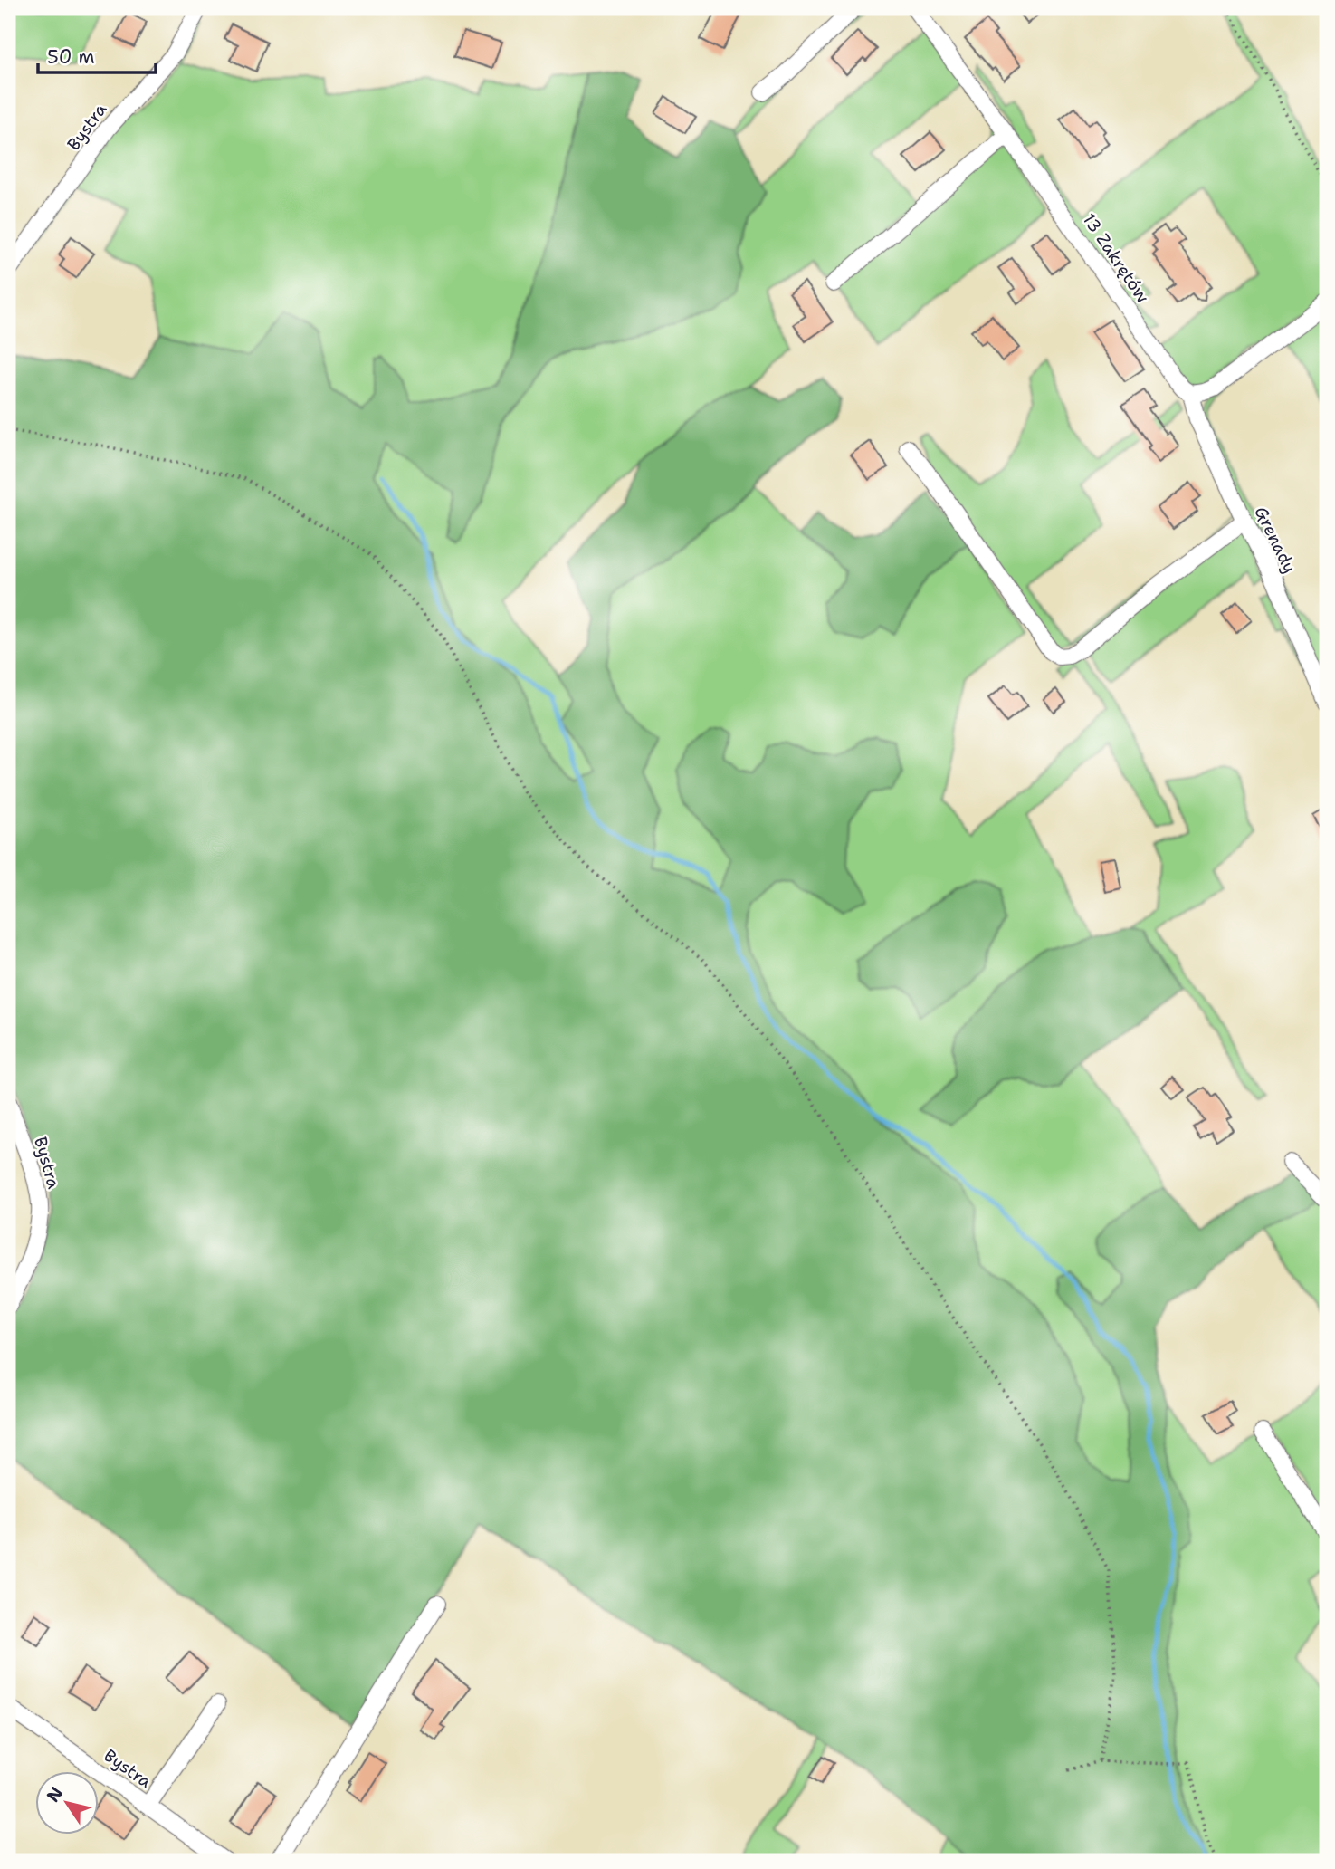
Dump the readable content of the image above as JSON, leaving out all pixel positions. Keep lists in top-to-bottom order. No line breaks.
{"streets":{"street":["Bystra","13 Zakrętów","Grenady"]},"crossings":[["13 Zakrętów","Grenady"]],"scale_bar":"50 m","north":"top left"}
